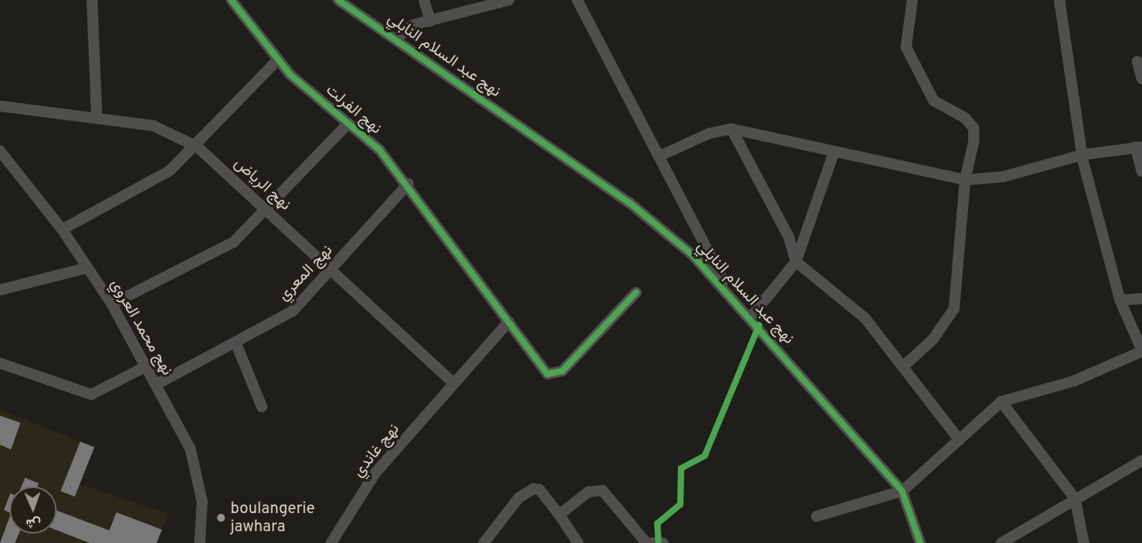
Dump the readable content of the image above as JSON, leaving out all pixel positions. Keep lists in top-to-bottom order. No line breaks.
{"streets":{"street":["نهج عبد السلام النابلي","نهج الفرلت","نهج الرياض","نهج المعري","نهج محمد العروي","نهج غاندي"]},"crossings":[["نهج الفرلت","نهج المعري"],["نهج الفرلت","نهج غاندي"],["نهج الرياض","نهج المعري"],["نهج الرياض","نهج غاندي"],["نهج المعري","نهج محمد العروي"]],"places":["boulangerie jawhara"],"north":"bottom"}
